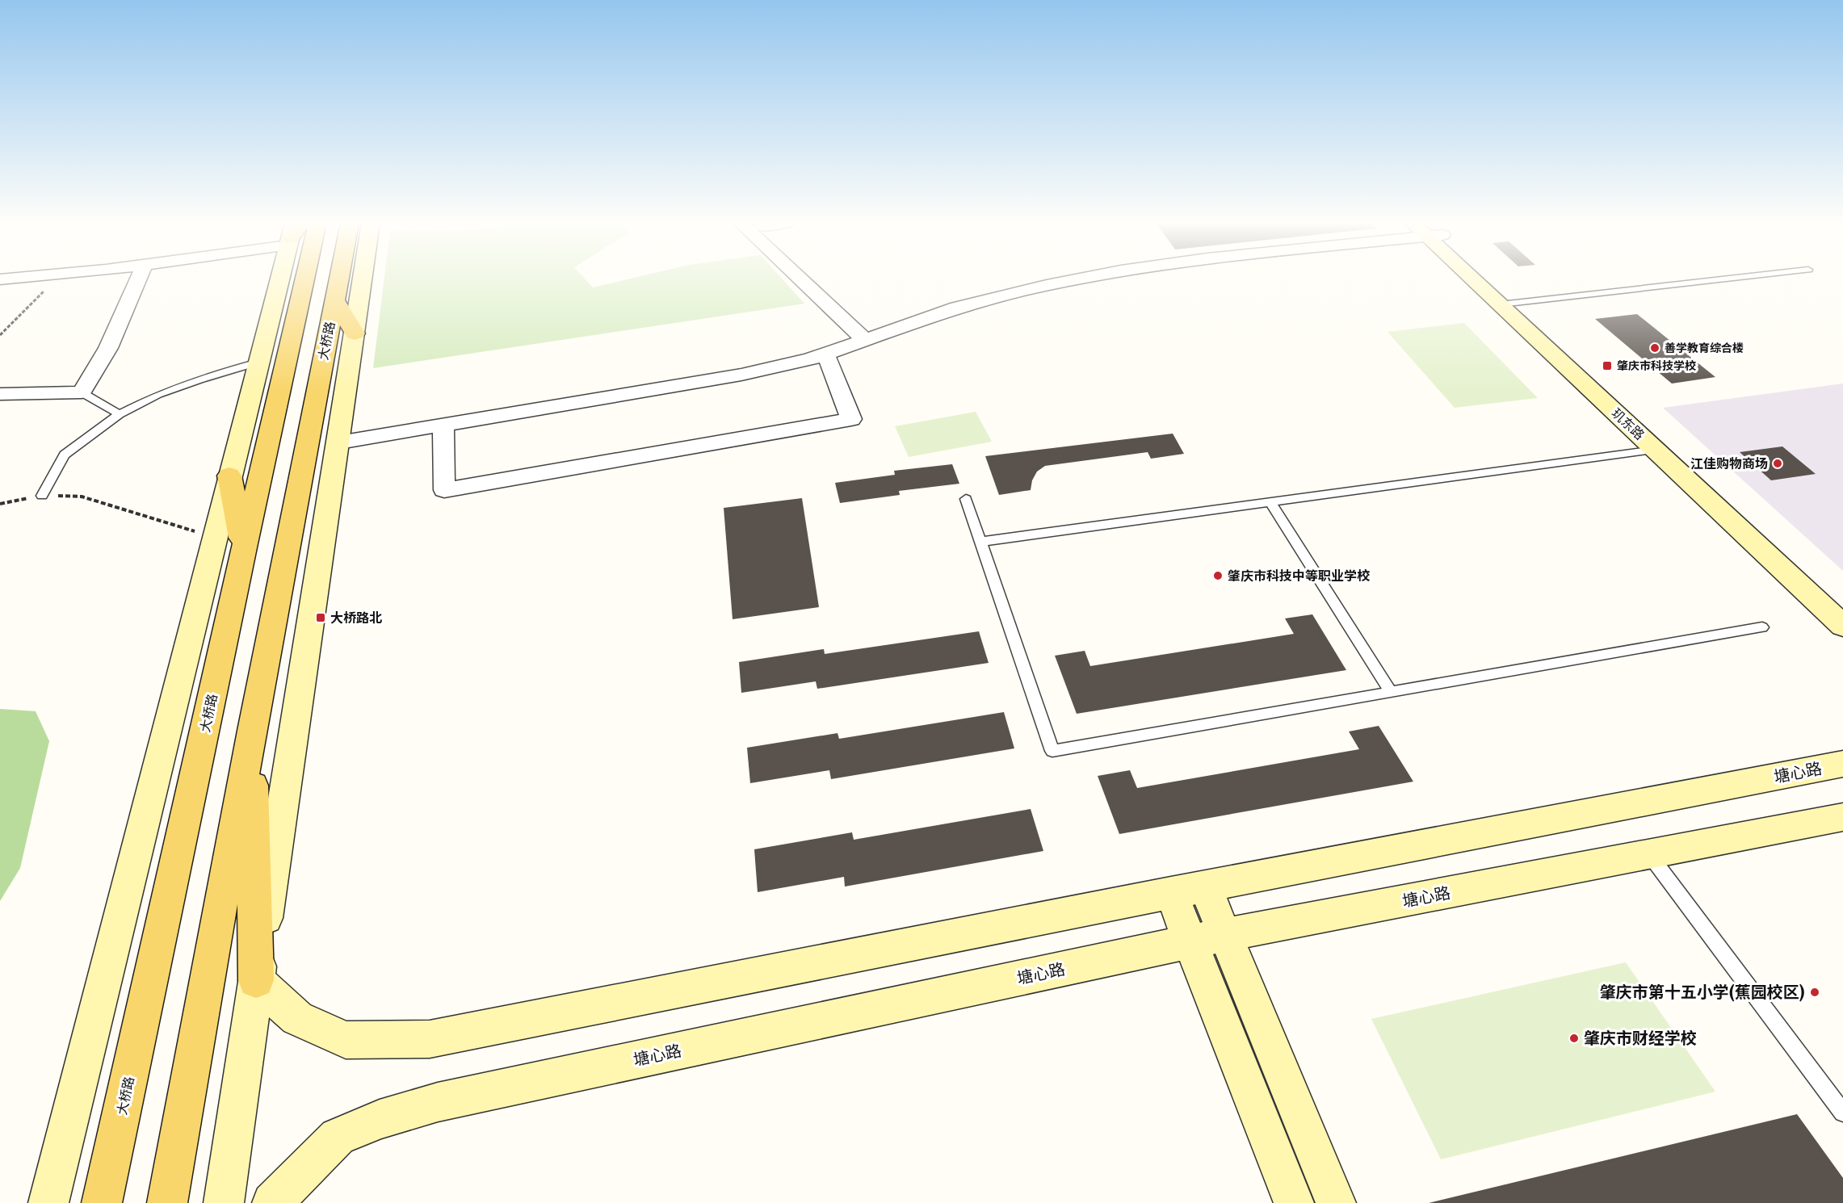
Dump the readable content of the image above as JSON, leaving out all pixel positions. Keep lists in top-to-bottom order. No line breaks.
{"streets":{"main road":["大桥路","玑东路","塘心路"]},"places":{"other":["善学教育综合楼","江佳购物商场","肇庆市科技中等职业学校","肇庆市第十五小学(蕉园校区)","肇庆市财经学校"],"transit":["肇庆市科技学校","大桥路北"]}}
